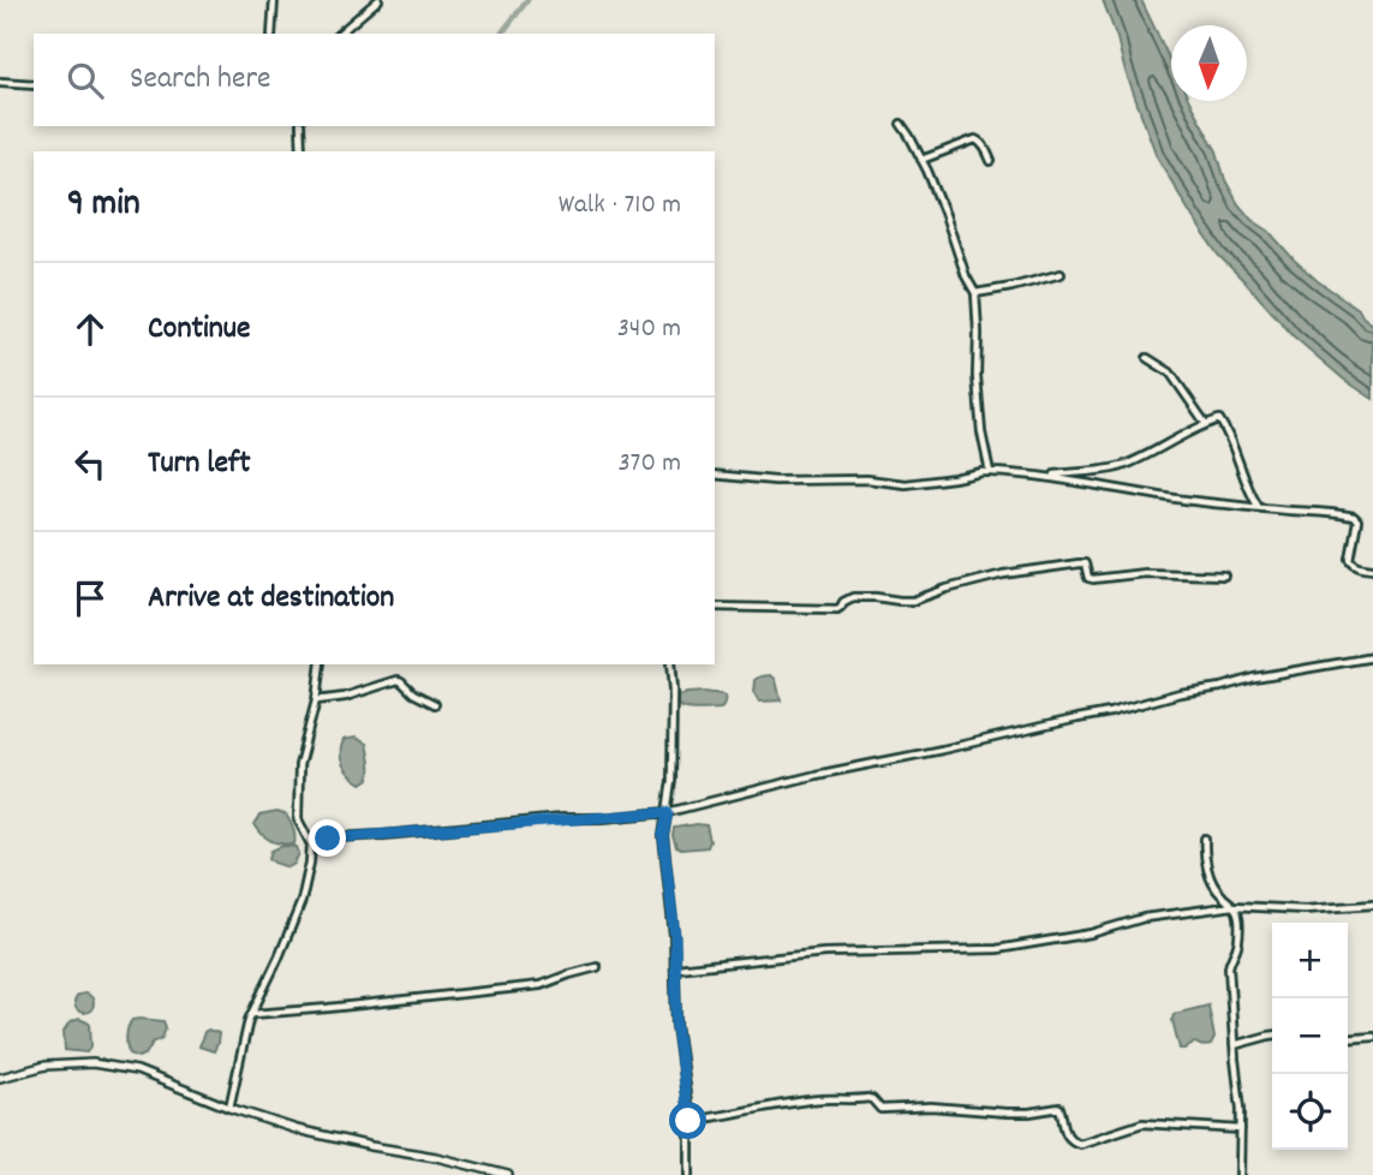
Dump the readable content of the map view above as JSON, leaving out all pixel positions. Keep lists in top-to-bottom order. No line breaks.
{"north":"bottom","page":{"search":"Search here","heading":["9 min","Walk · 710 m"],"list":[["Continue","340 m"],["Turn left","370 m"],"Arrive at destination"],"map_buttons":["+","−"]}}
